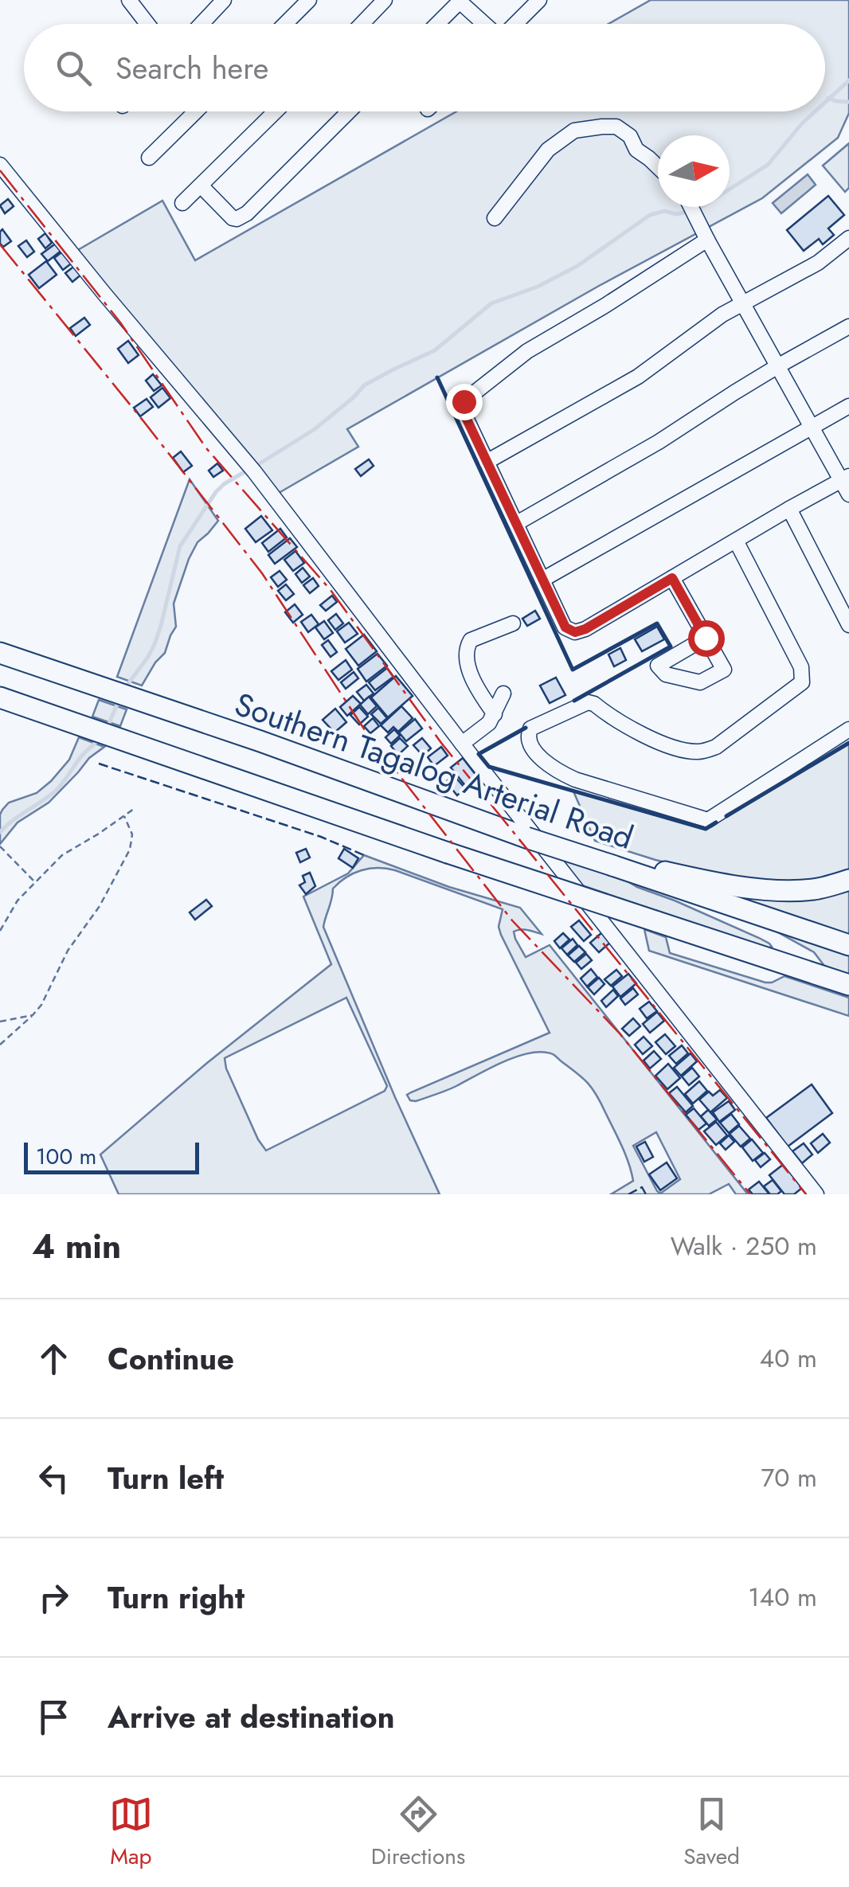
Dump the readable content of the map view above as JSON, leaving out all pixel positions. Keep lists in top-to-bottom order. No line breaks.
{"streets":{"highway":["Southern Tagalog Arterial Road"]},"scale_bar":"100 m","north":"right","page":{"search":"Search here","scale":"100 m","heading":["4 min","Walk · 250 m"],"list":[["Continue","40 m"],["Turn left","70 m"],["Turn right","140 m"],"Arrive at destination"],"nav":["Map","Directions","Saved"]}}
